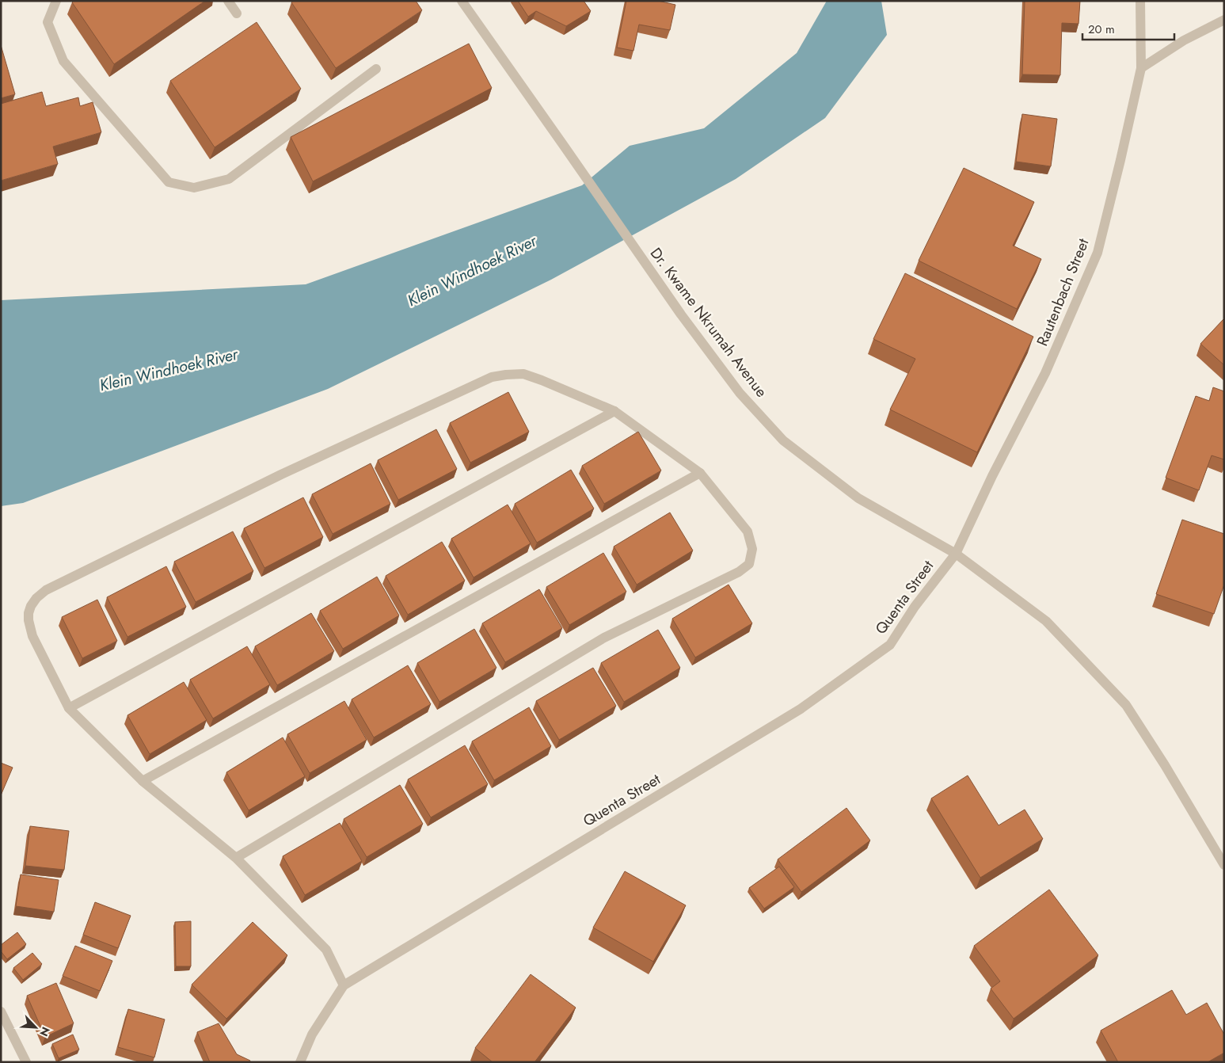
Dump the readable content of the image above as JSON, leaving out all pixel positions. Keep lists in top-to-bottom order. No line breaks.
{"streets":{"street":["Rautenbach Street","Dr. Kwame Nkrumah Avenue","Quenta Street"]},"crossings":[["Rautenbach Street","Dr. Kwame Nkrumah Avenue"],["Rautenbach Street","Quenta Street"],["Dr. Kwame Nkrumah Avenue","Quenta Street"]],"water":["Klein Windhoek River"],"scale_bar":"20 m","north":"bottom right"}
